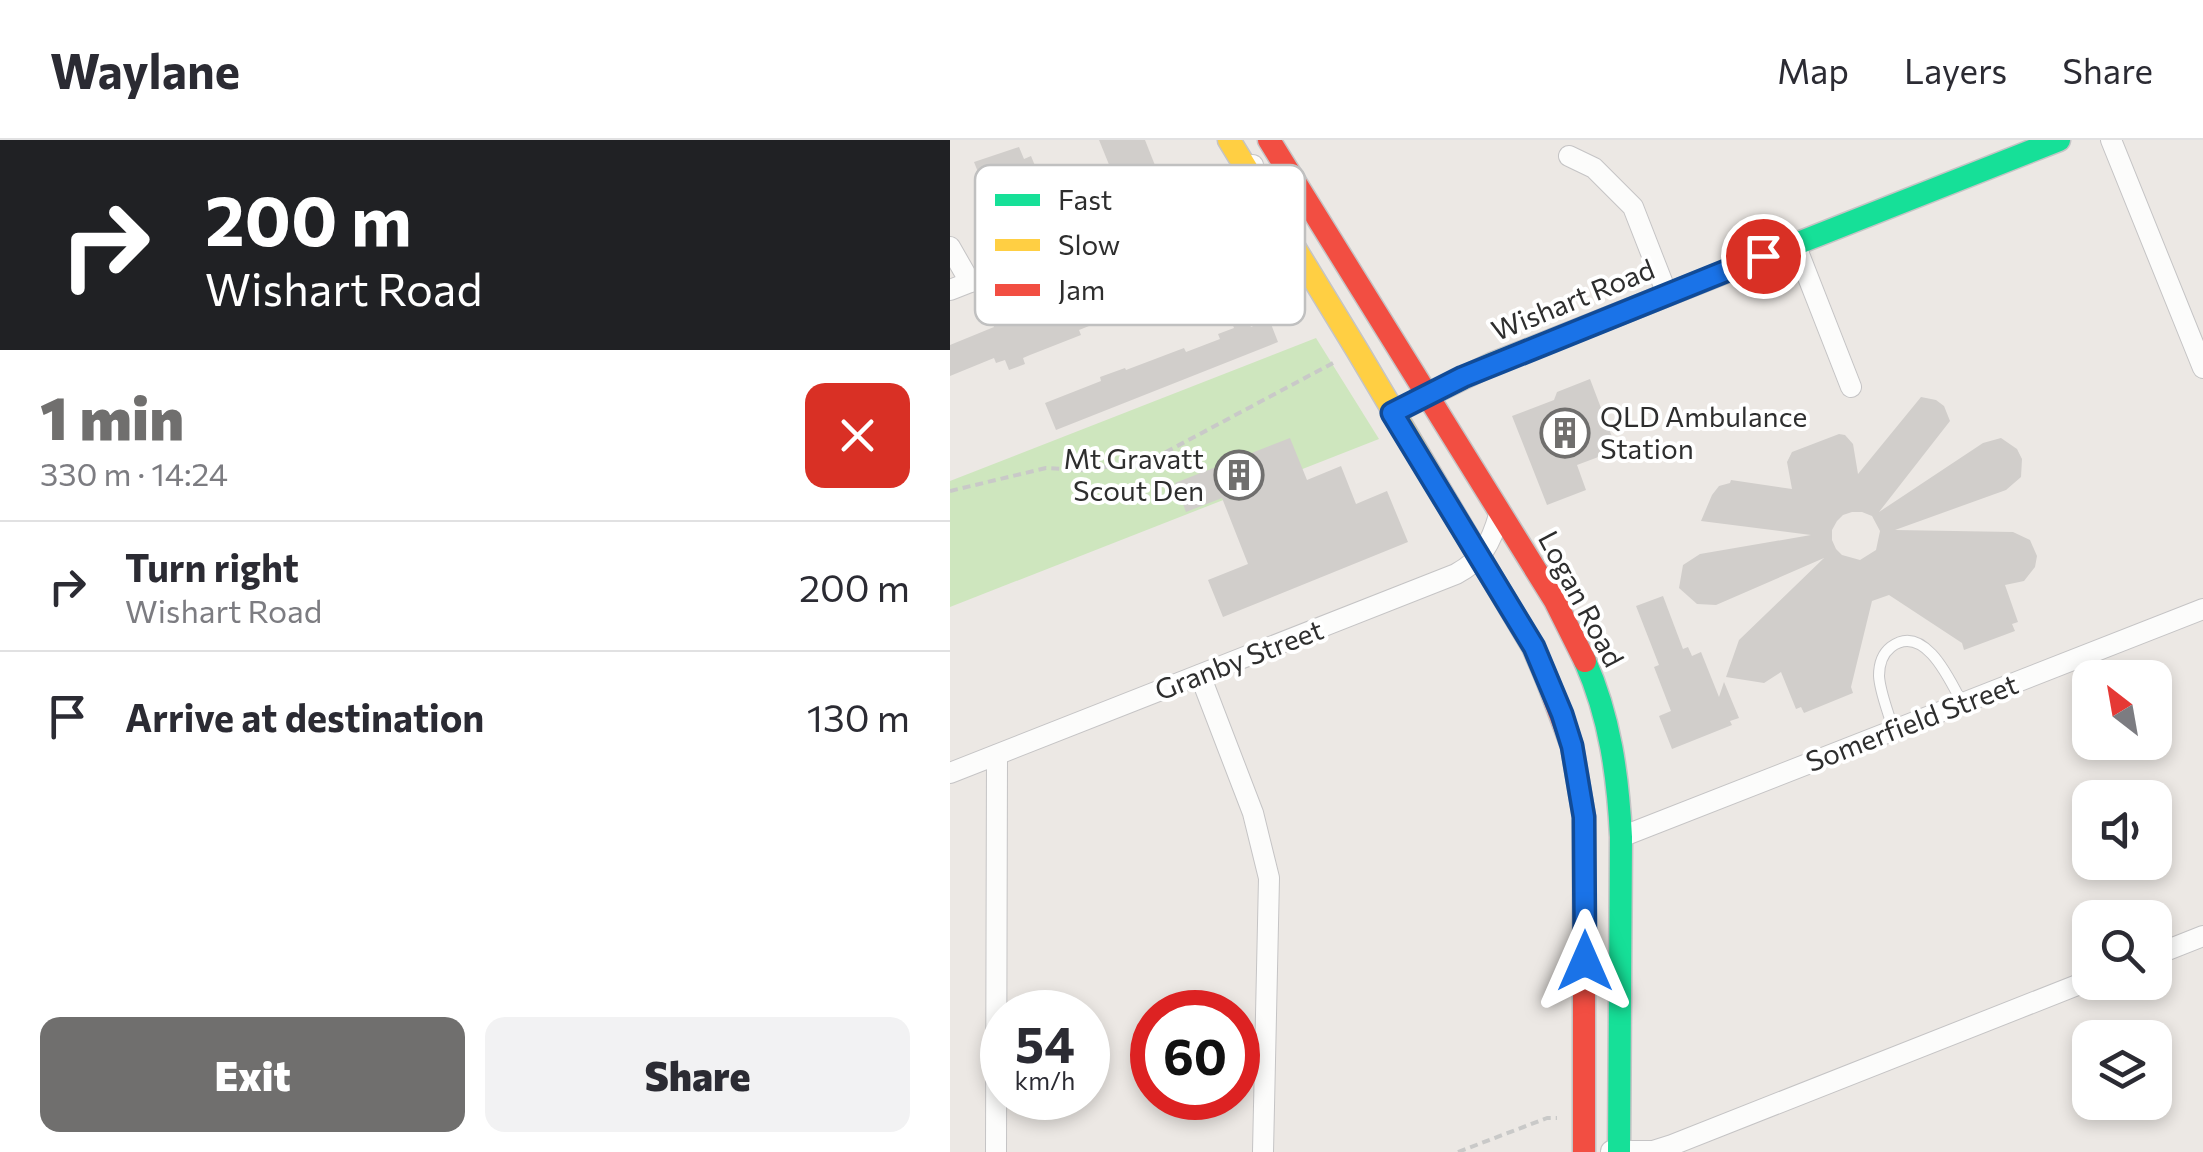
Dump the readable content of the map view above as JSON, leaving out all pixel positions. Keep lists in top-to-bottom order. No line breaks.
{"streets":{"main road":["Wishart Road","Logan Road"],"street":["Granby Street","Somerfield Street"]},"crossings":[["Wishart Road","Logan Road"],["Logan Road","Somerfield Street"]],"places":{"building":["QLD Ambulance Station","Mt Gravatt Scout Den"]},"legend":["Fast","Slow","Jam"],"north":"top left","page":{"header":"Waylane","nav":["Map","Layers","Share"],"turn":["200 m","Wishart Road"],"heading":["1 min","330 m · 14:24"],"list":[{"name":"Turn right","note":"Wishart Road","value":"200 m"},{"name":"Arrive at destination","value":"130 m"}],"speed":"54 km/h","limit":"60","buttons":["Exit","Share"]}}
